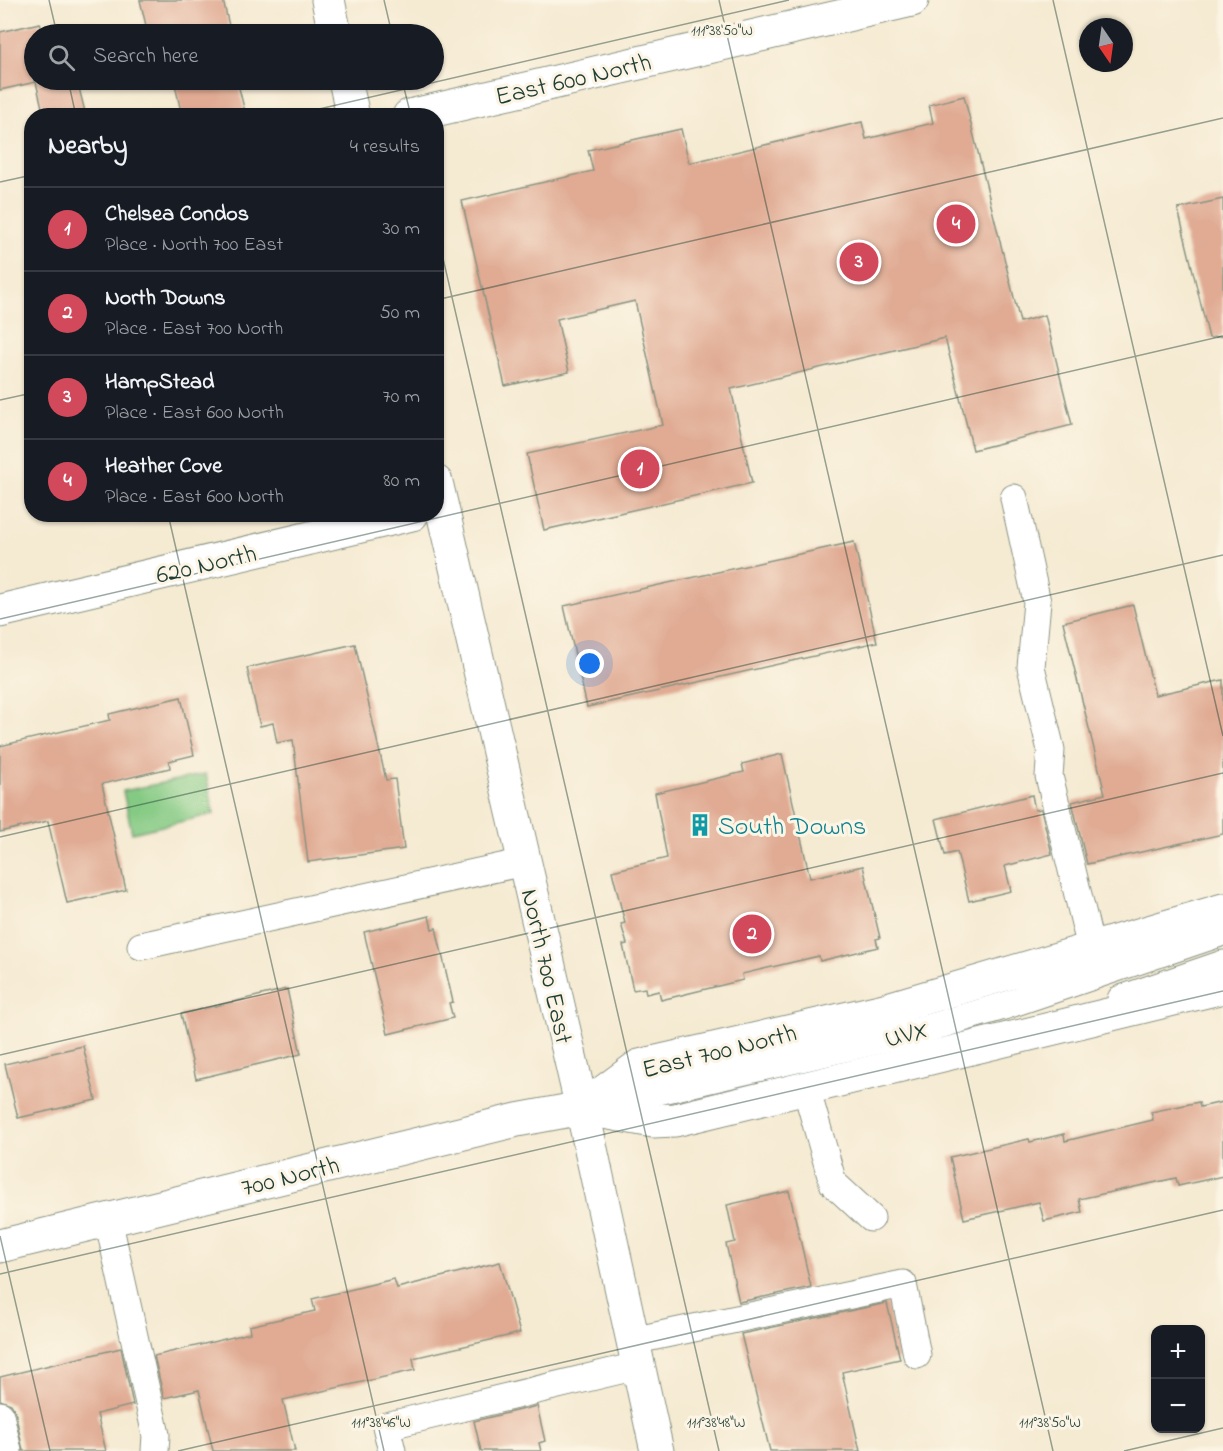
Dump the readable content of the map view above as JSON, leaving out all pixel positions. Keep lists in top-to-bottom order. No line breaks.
{"streets":{"street":["East 600 North","620 North","North 700 East","East 700 North","700 North"],"lane":["UVX"]},"crossings":[["North 700 East","UVX"],["North 700 East","East 700 North"],["North 700 East","700 North"],["UVX","East 700 North"],["UVX","700 North"],["East 700 North","700 North"]],"places":{"building":["South Downs"]},"north":"bottom","page":{"search":"Search here","heading":["Nearby","4 results"],"list":[{"mark":"1","name":"Chelsea Condos","note":"Place · North 700 East","value":"30 m"},{"mark":"2","name":"North Downs","note":"Place · East 700 North","value":"50 m"},{"mark":"3","name":"HampStead","note":"Place · East 600 North","value":"70 m"},{"mark":"4","name":"Heather Cove","note":"Place · East 600 North","value":"80 m"}],"pins":["4","3","1","2"],"map_buttons":["+","−"]},"coordinates":["111°38'50\"W","111°38'46\"W","111°38'48\"W"]}
